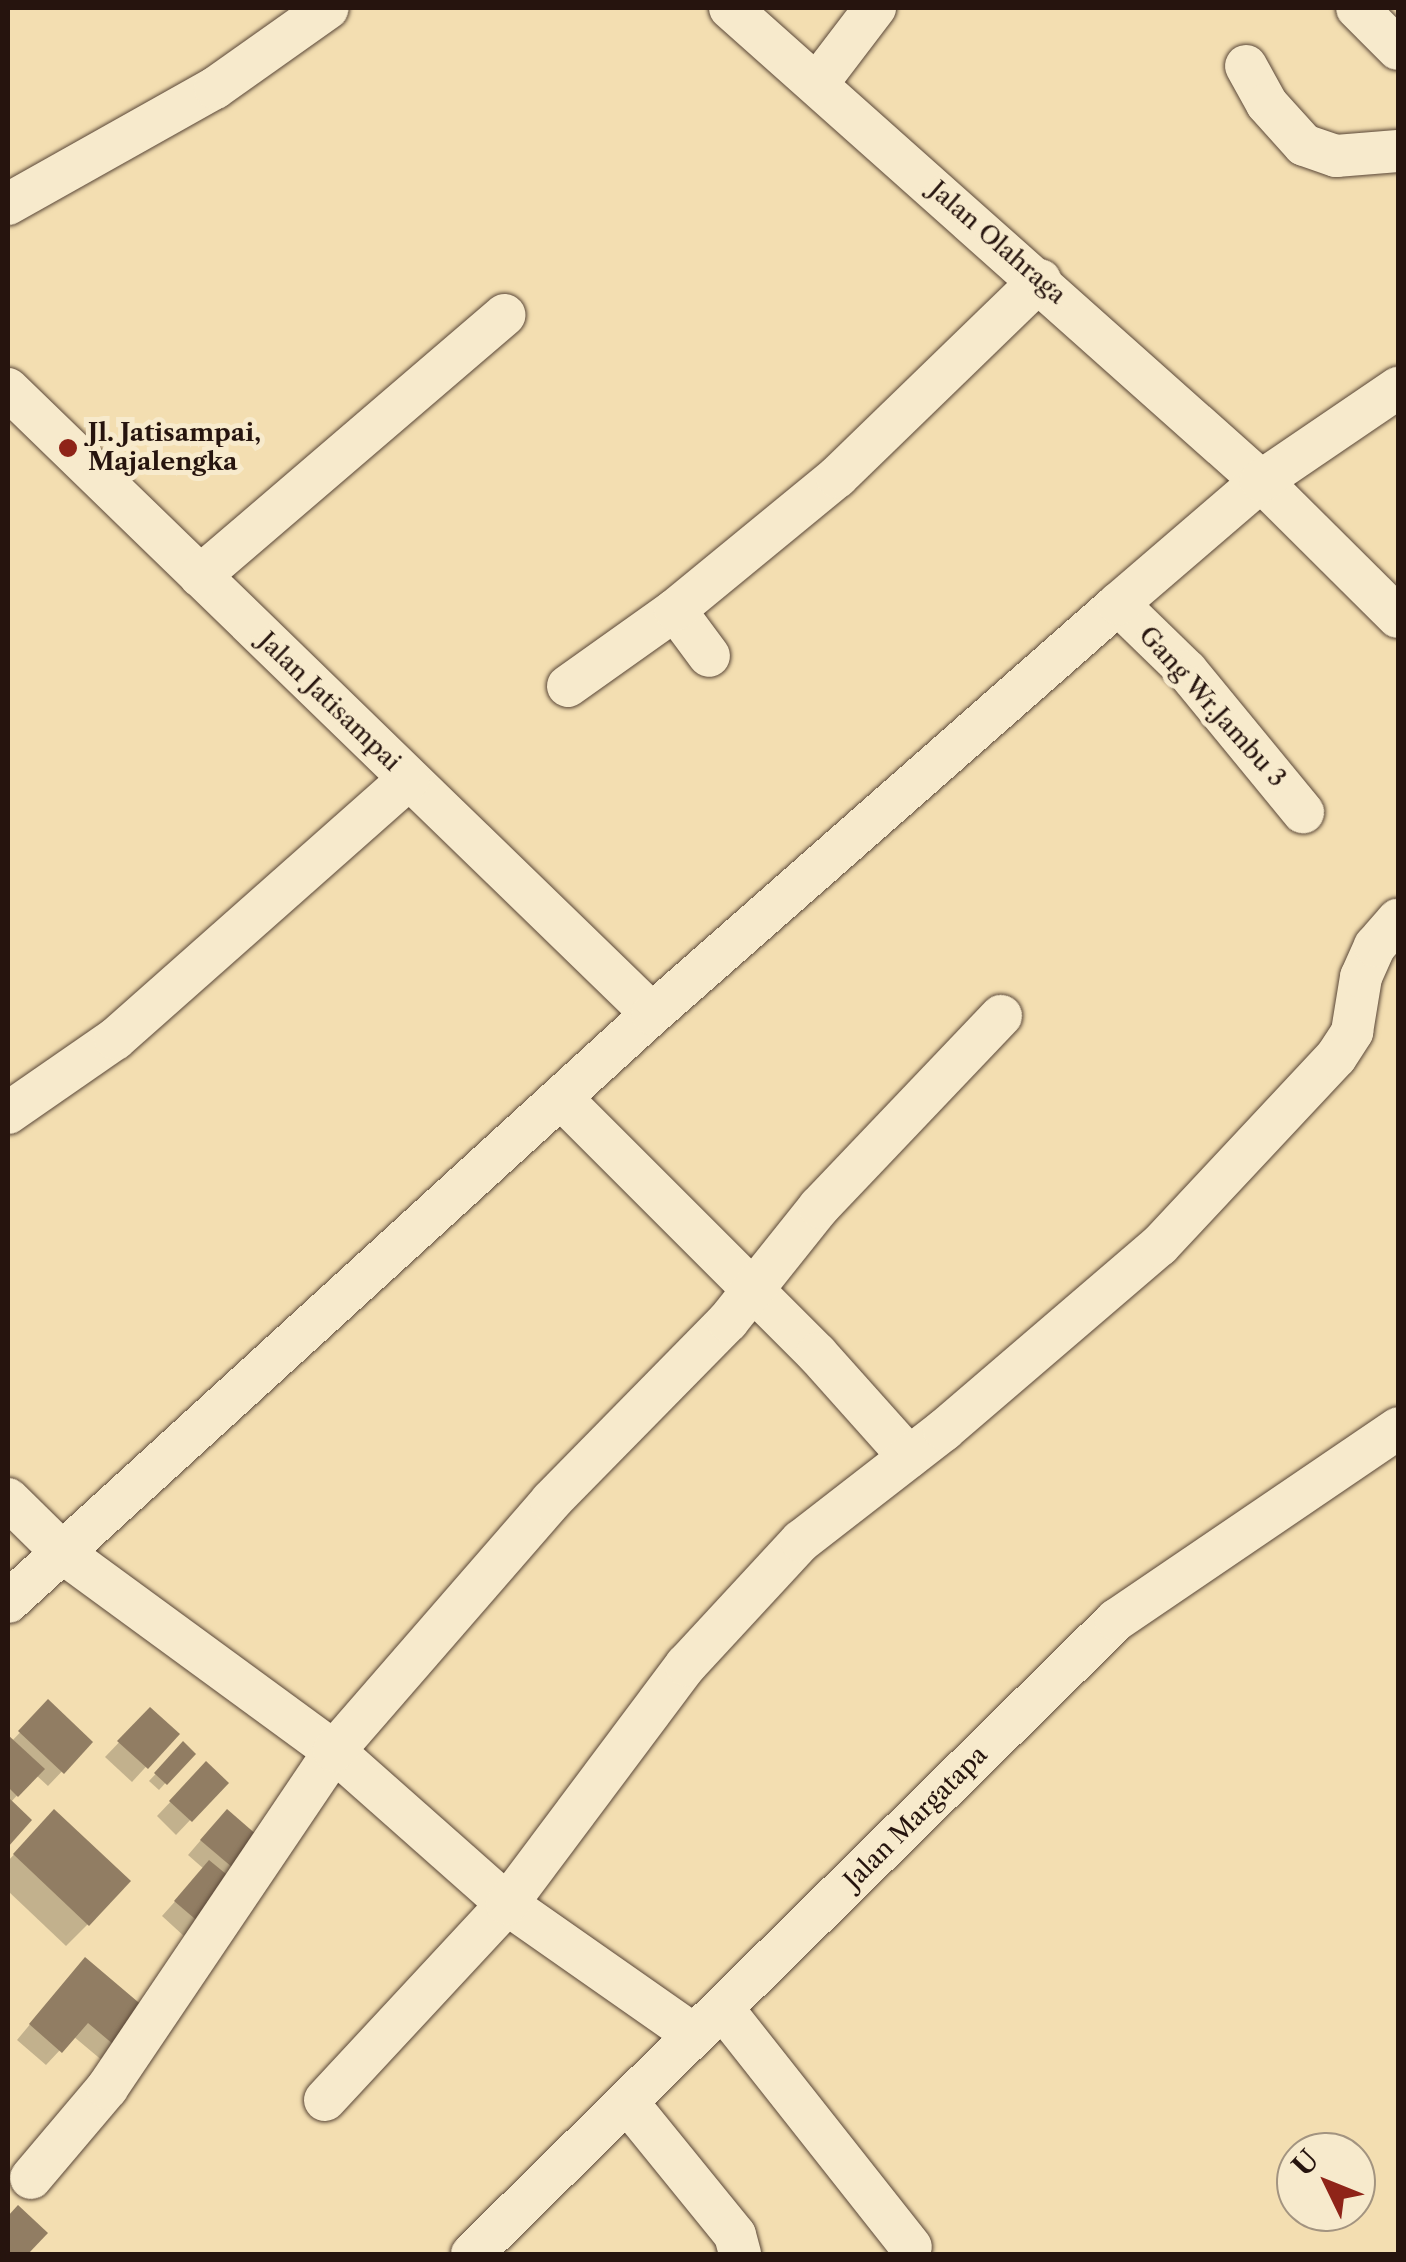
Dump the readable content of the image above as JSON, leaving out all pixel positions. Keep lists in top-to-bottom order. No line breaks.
{"streets":{"street":["Jalan Olahraga","Jalan Jatisampai","Gang Wr.Jambu 3","Jalan Margatapa"]},"places":["Jl. Jatisampai, Majalengka"],"north":"top left"}
